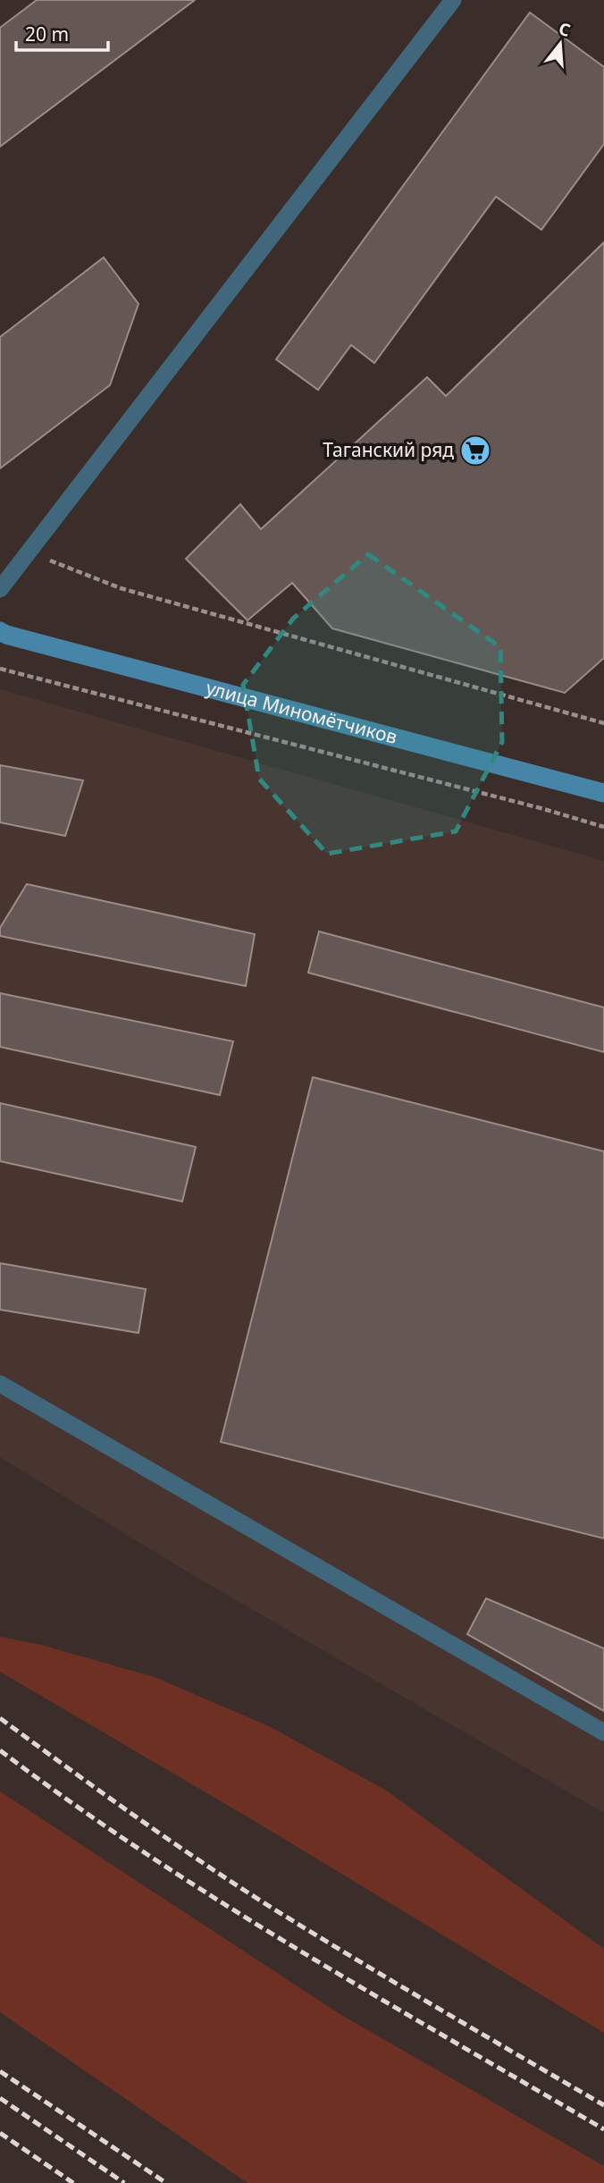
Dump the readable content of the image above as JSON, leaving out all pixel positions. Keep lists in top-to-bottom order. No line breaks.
{"streets":{"street":["улица Миномётчиков"]},"places":{"supermarket":["Таганский ряд"]},"scale_bar":"20 m","north":"top"}
